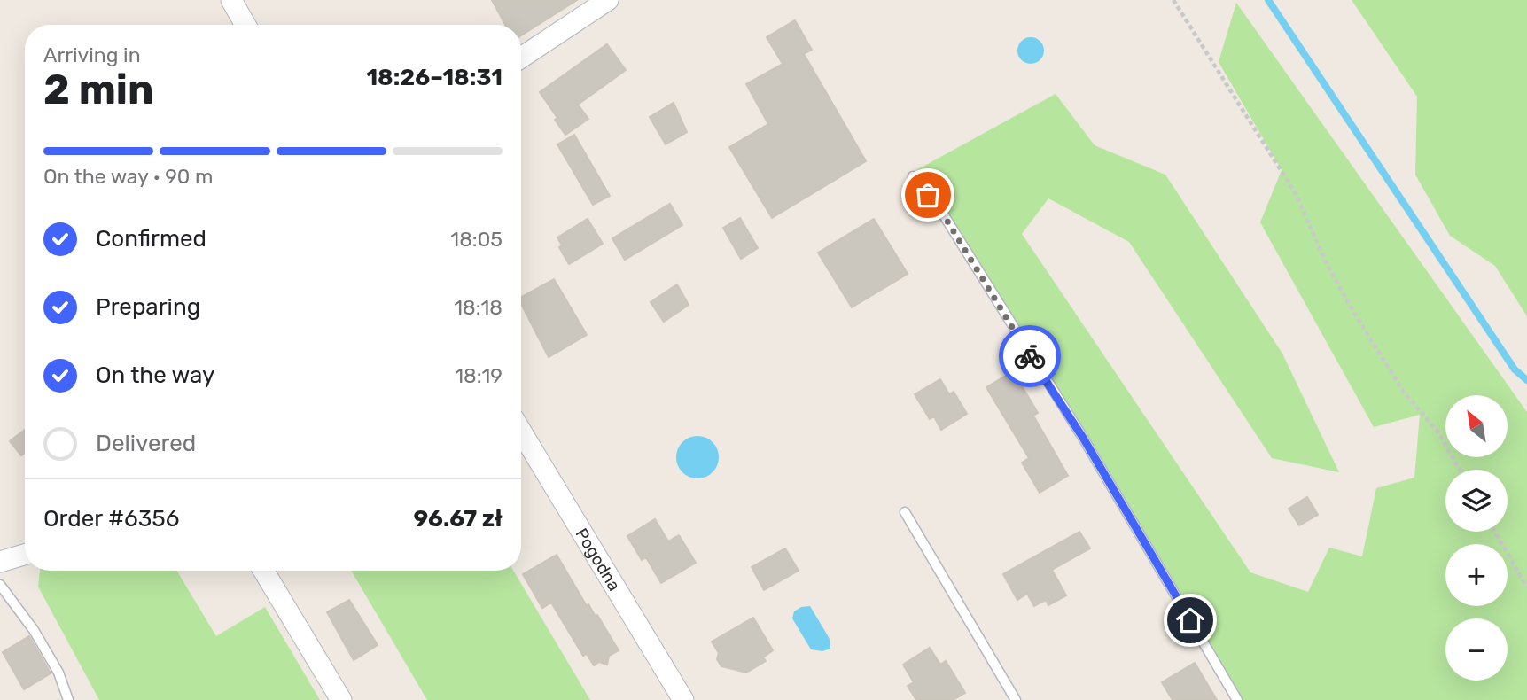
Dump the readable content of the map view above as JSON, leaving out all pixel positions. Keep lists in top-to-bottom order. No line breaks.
{"streets":{"street":["Pogodna"]},"north":"top left","page":{"heading":["2 min","Arriving in","18:26–18:31"],"panel":["Order #6356","96.67 zł"],"bar":"On the way · 90 m","list":[["Confirmed","18:05"],["Preparing","18:18"],["On the way","18:19"],"Delivered"],"map_buttons":["+","−"]}}
